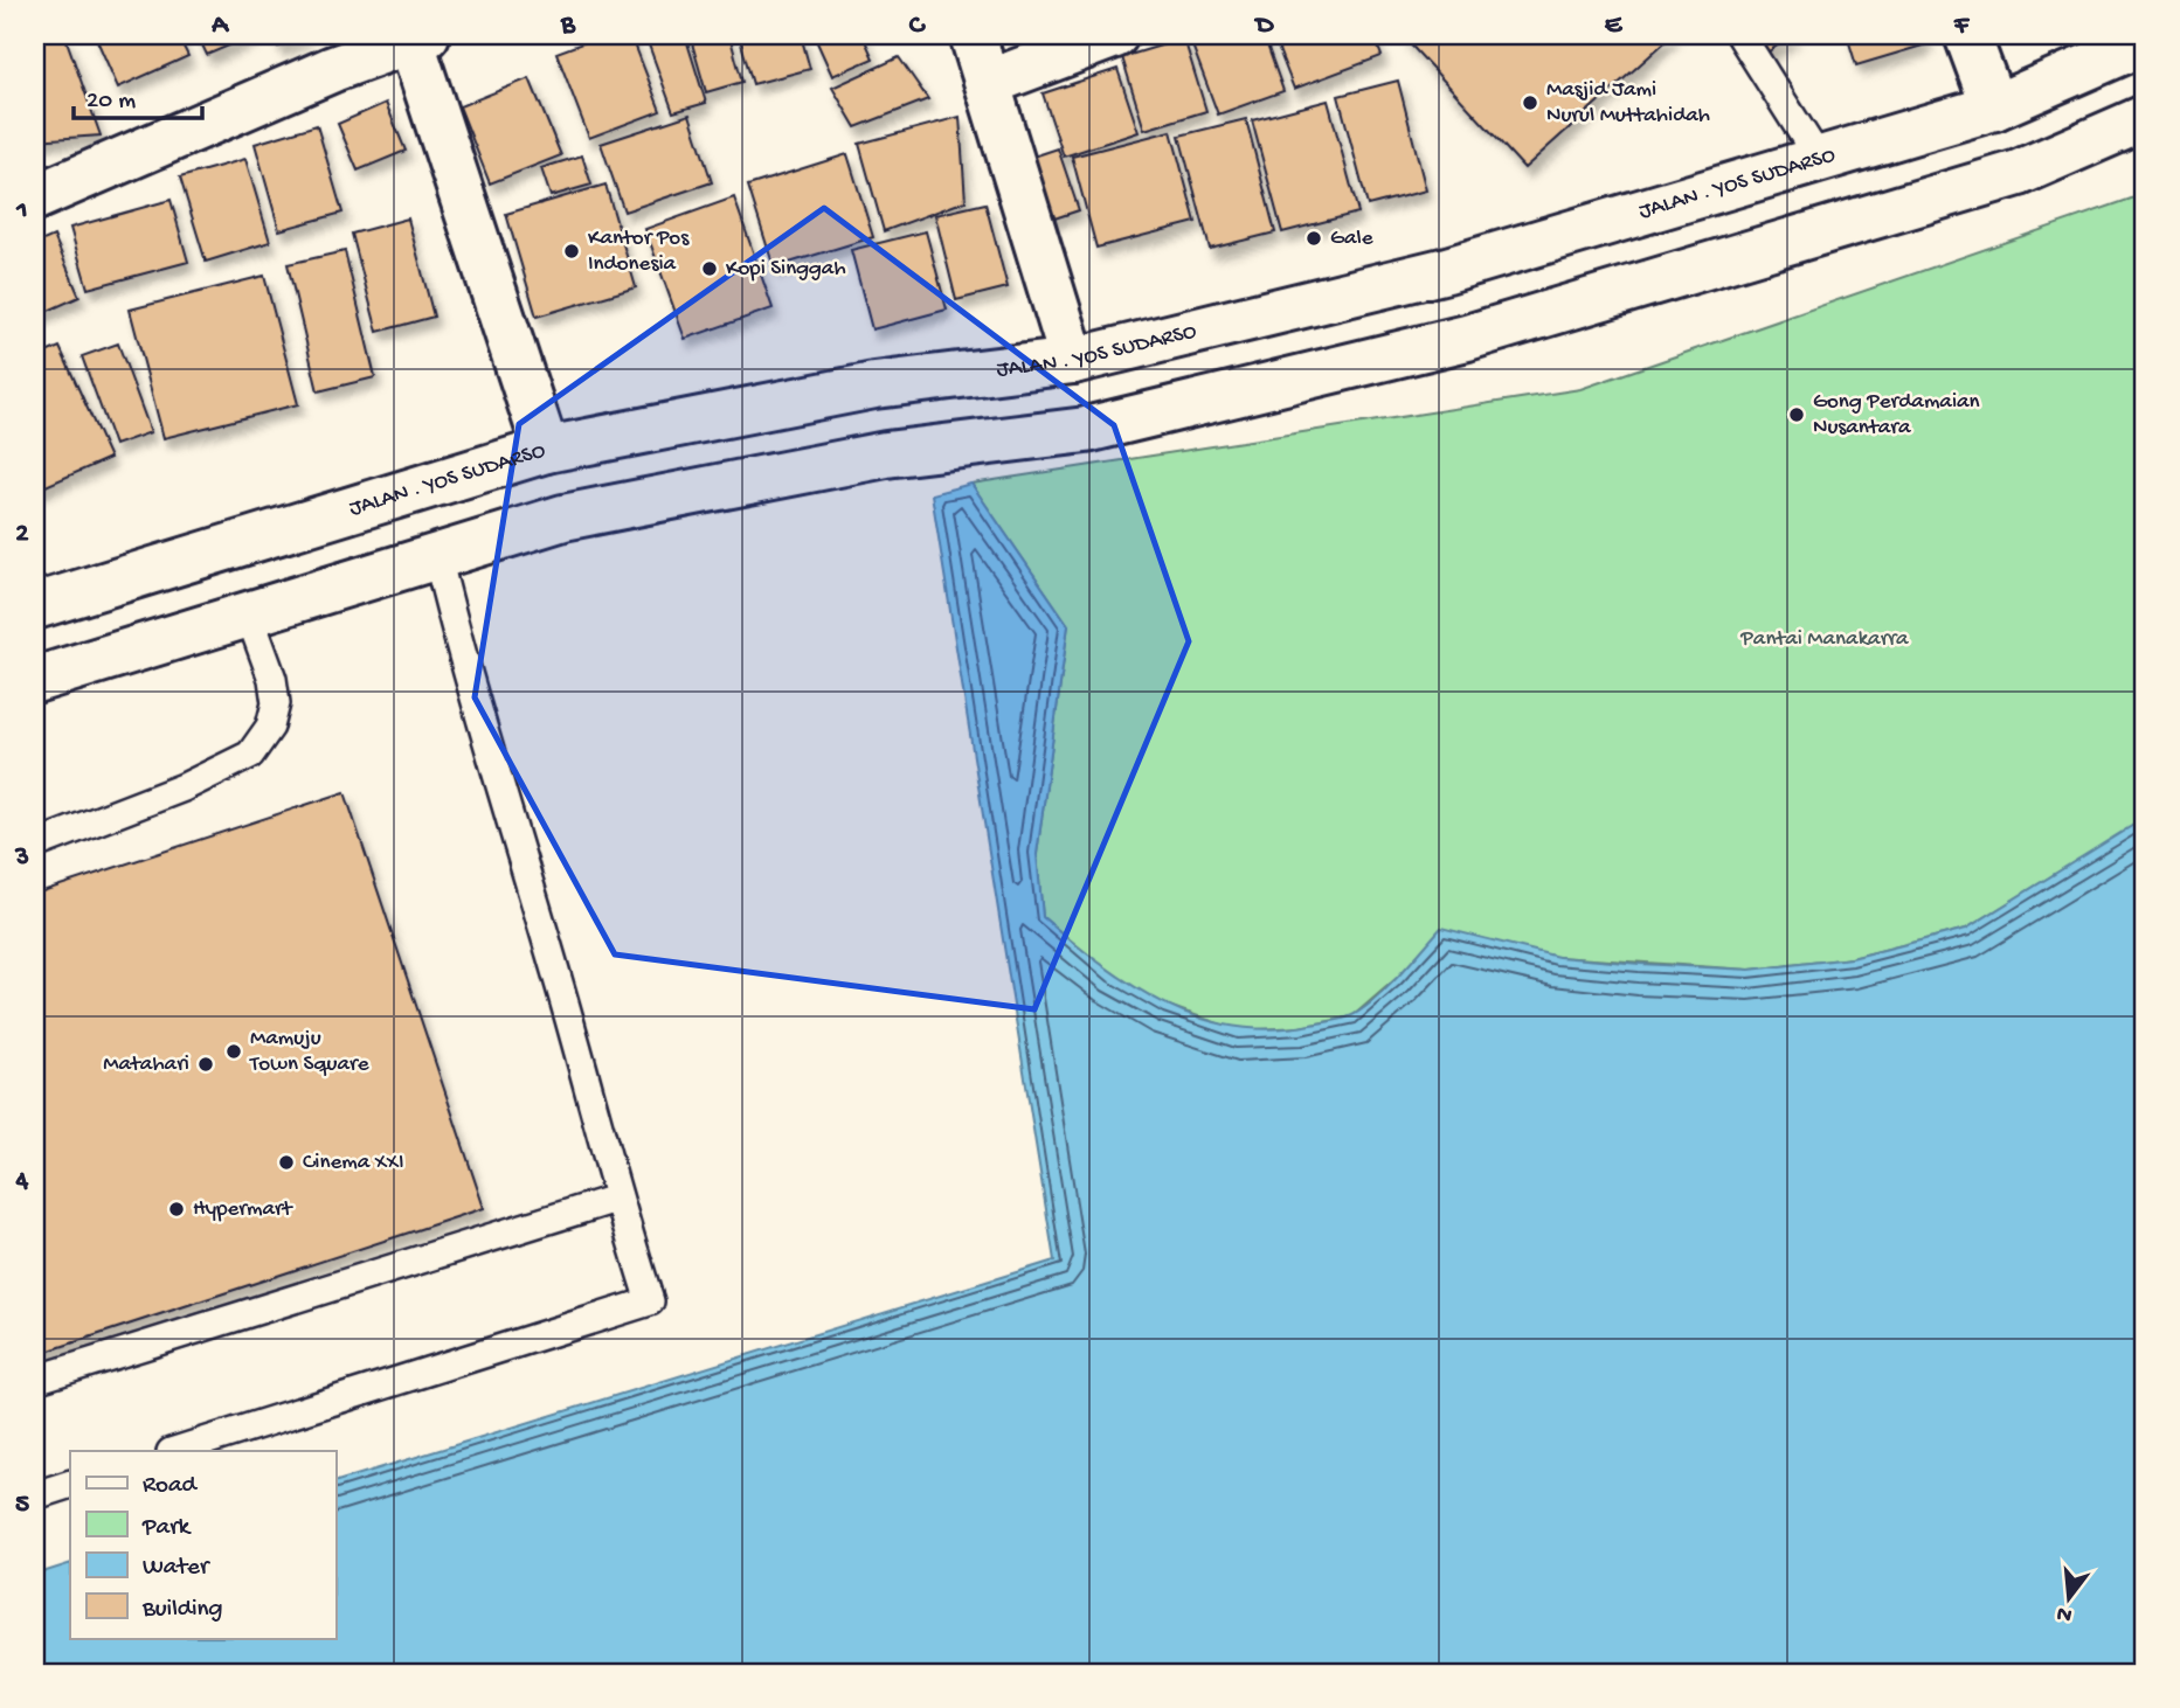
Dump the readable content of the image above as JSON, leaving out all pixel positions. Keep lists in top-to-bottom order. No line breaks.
{"streets":{"main road":["JALAN . YOS SUDARSO"]},"parks":["Pantai Manakarra"],"places":["Masjid Jami Nurul Muttahidah","Gale","Kantor Pos Indonesia","Kopi Singgah","Gong Perdamaian Nusantara","Mamuju Town Square","Matahari","Cinema XXI","Hypermart"],"legend":["Road","Park","Water","Building"],"scale_bar":"20 m","north":"bottom","grid":{"columns":["A","B","C","D","E","F"],"rows":["1","2","3","4","5"]}}
